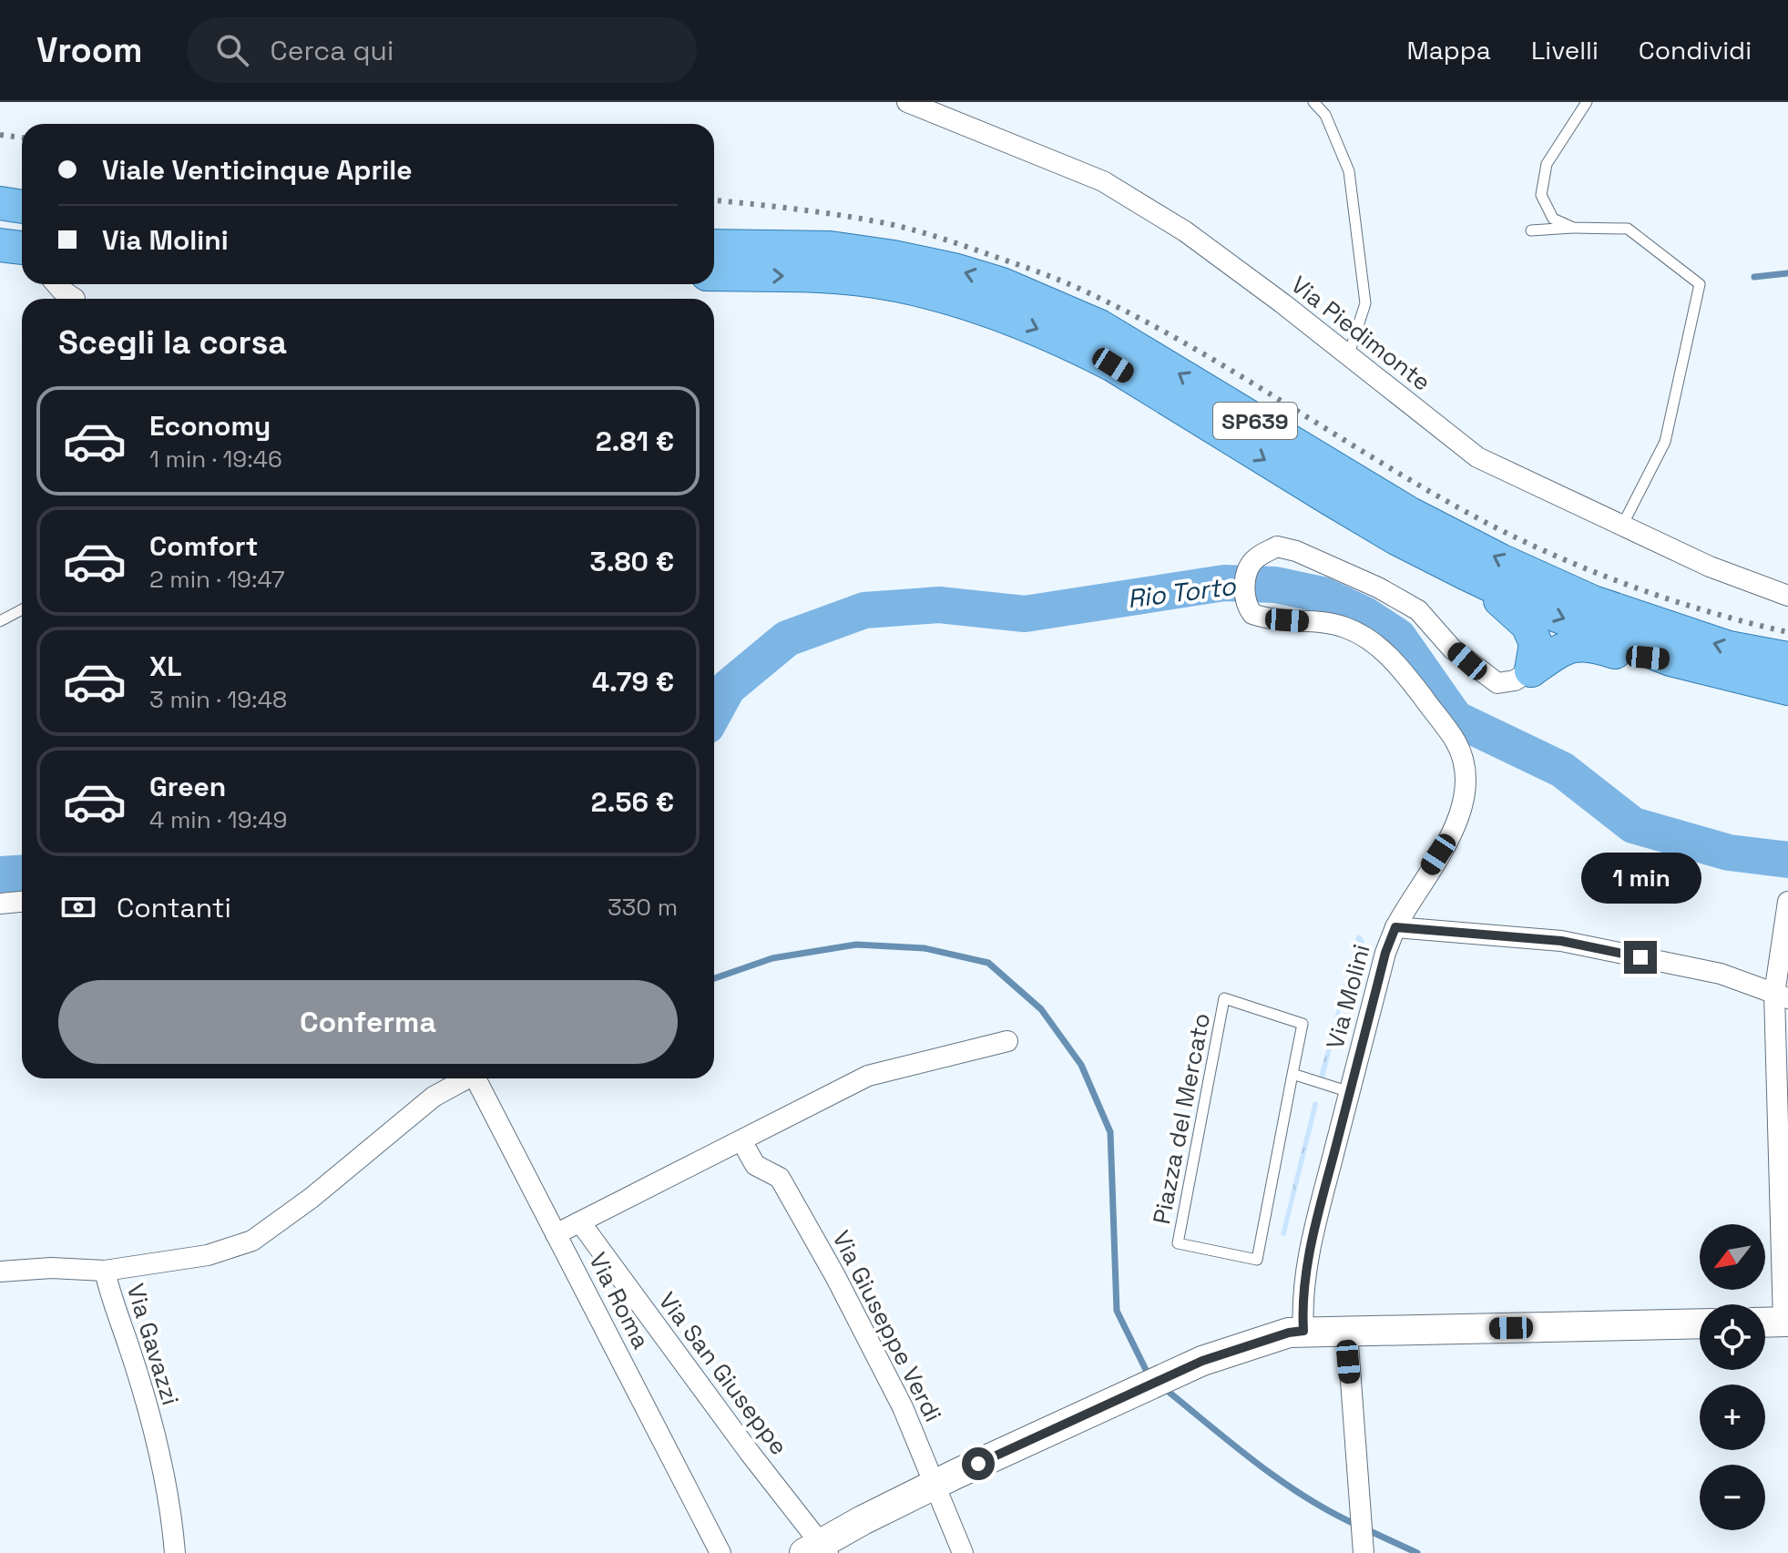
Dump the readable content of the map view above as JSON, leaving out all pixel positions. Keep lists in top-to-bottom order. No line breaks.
{"streets":{"main road":["SP639"],"street":["Via Piedimonte","Via Molini","Via Roma","Via Giuseppe Verdi","Via Gavazzi","Via San Giuseppe"],"lane":["Piazza del Mercato"]},"water":["Rio Torto"],"north":"bottom left","page":{"header":"Vroom","search":"Cerca qui","nav":["Mappa","Livelli","Condividi"],"banner":["Viale Venticinque Aprile","Via Molini"],"heading":"Scegli la corsa","list":[{"name":"Economy","note":"1 min · 19:46","value":"2.81 €"},{"name":"Comfort","note":"2 min · 19:47","value":"3.80 €"},{"name":"XL","note":"3 min · 19:48","value":"4.79 €"},{"name":"Green","note":"4 min · 19:49","value":"2.56 €"}],"bubble":"1 min","pay":["Contanti","330 m"],"buttons":"Conferma","map_buttons":["+","−"]}}
